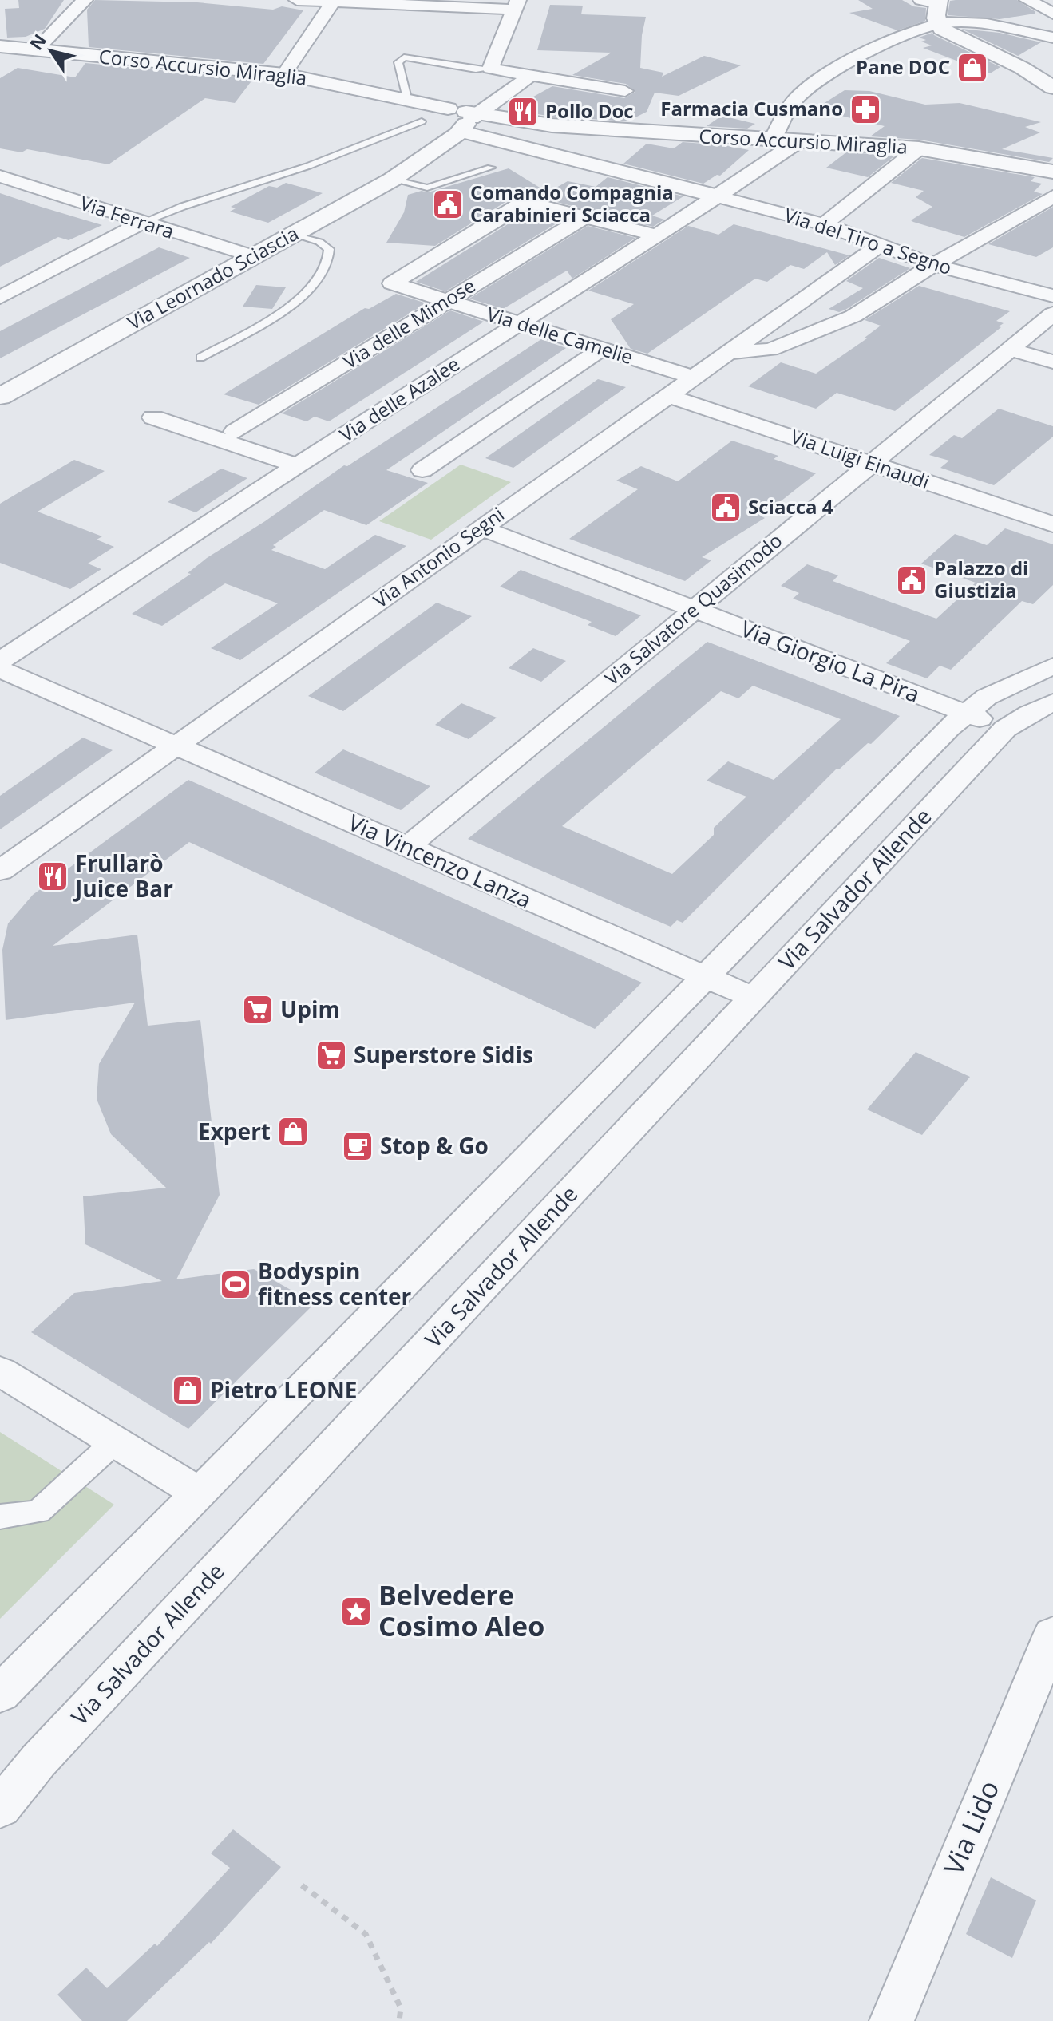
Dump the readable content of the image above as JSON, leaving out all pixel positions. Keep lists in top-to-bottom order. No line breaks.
{"streets":{"street":["Corso Accursio Miraglia","Via Ferrara","Via del Tiro a Segno","Via Leornado Sciascia","Via delle Mimose","Via delle Camelie","Via delle Azalee","Via Luigi Einaudi","Via Antonio Segni","Via Salvatore Quasimodo","Via Giorgio La Pira","Via Vincenzo Lanza","Via Salvador Allende","Via Lido"]},"crossings":[["Corso Accursio Miraglia","Via del Tiro a Segno"],["Corso Accursio Miraglia","Via Leornado Sciascia"],["Corso Accursio Miraglia","Via delle Azalee"],["Via Ferrara","Via Leornado Sciascia"],["Via del Tiro a Segno","Via Leornado Sciascia"],["Via del Tiro a Segno","Via delle Azalee"],["Via del Tiro a Segno","Via Antonio Segni"],["Via delle Mimose","Via delle Camelie"],["Via delle Mimose","Via delle Azalee"],["Via delle Camelie","Via delle Azalee"],["Via delle Camelie","Via Antonio Segni"],["Via Luigi Einaudi","Via Antonio Segni"],["Via Luigi Einaudi","Via Salvatore Quasimodo"],["Via Antonio Segni","Via Giorgio La Pira"],["Via Antonio Segni","Via Vincenzo Lanza"],["Via Salvatore Quasimodo","Via Giorgio La Pira"],["Via Salvatore Quasimodo","Via Vincenzo Lanza"],["Via Giorgio La Pira","Via Salvador Allende"],["Via Vincenzo Lanza","Via Salvador Allende"]],"places":{"shop":["Pane DOC","Expert","Pietro LEONE"],"pharmacy":["Farmacia Cusmano"],"restaurant":["Pollo Doc","Frullarò Juice Bar"],"public building":["Comando Compagnia Carabinieri Sciacca","Sciacca 4","Palazzo di Giustizia"],"supermarket":["Upim","Superstore Sidis"],"cafe":["Stop & Go"],"sports":["Bodyspin fitness center"],"place":["Belvedere Cosimo Aleo"]},"north":"top left"}
